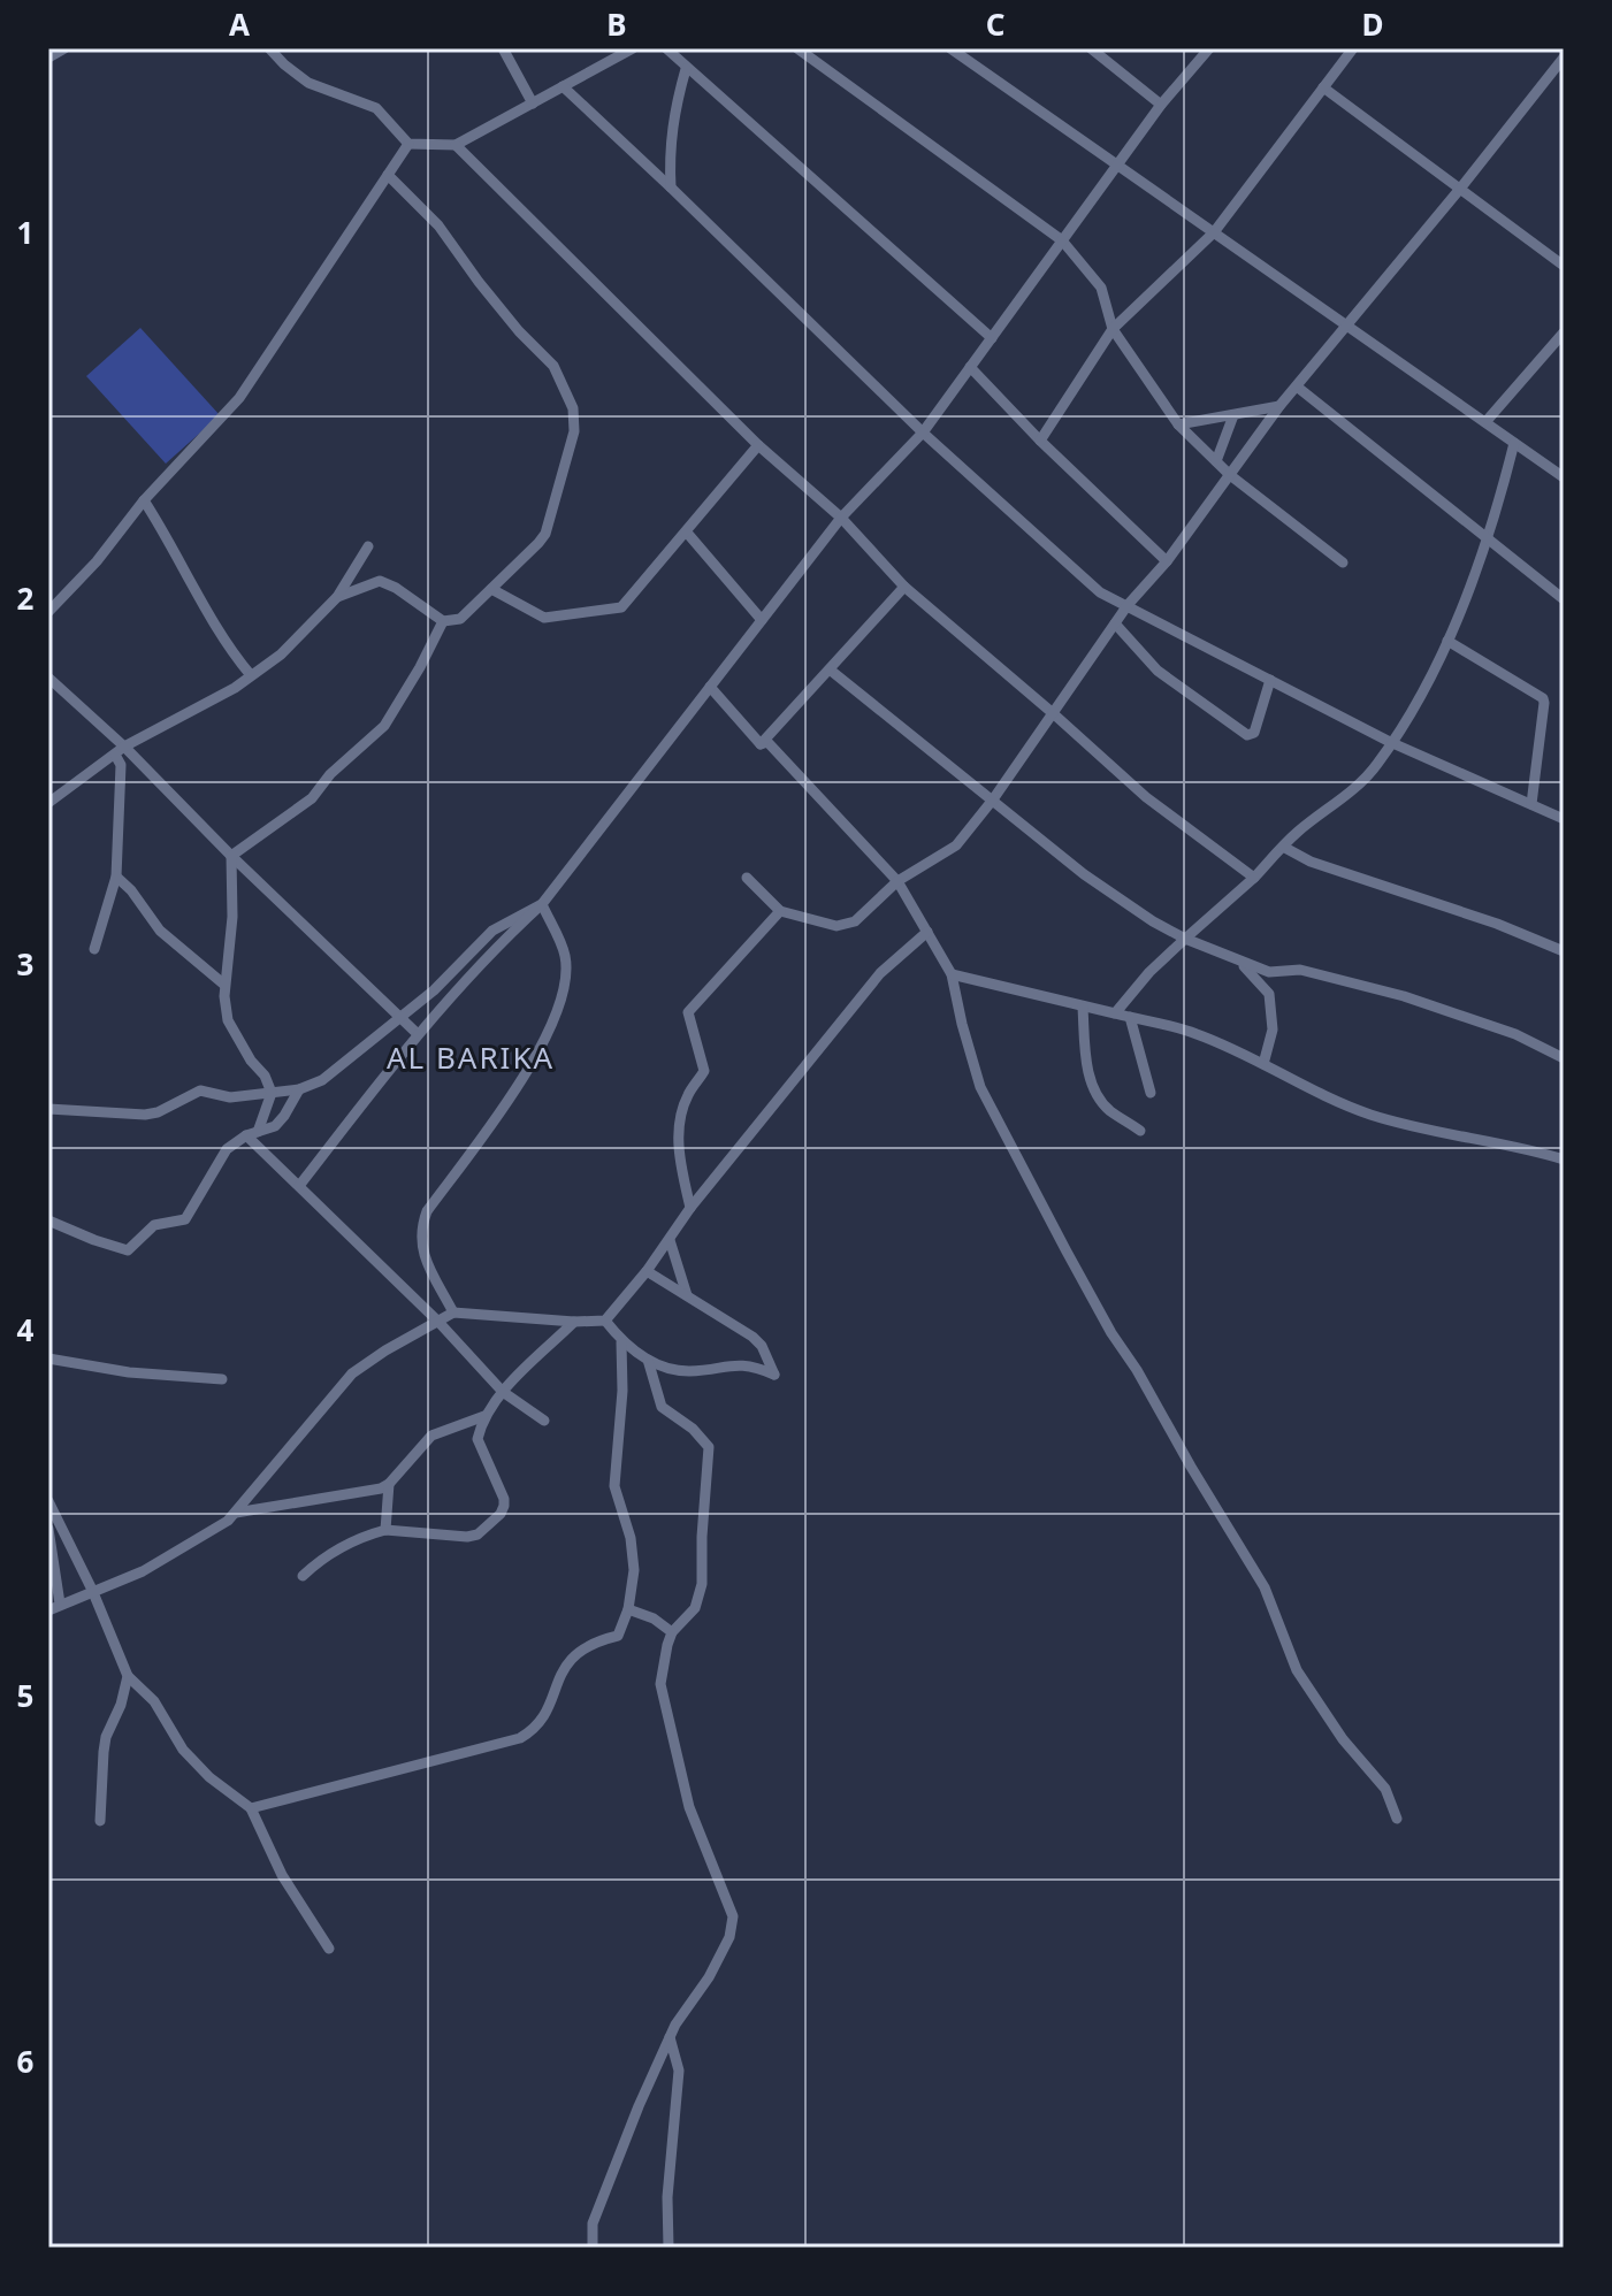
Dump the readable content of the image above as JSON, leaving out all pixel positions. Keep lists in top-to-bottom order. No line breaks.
{"districts":["AL BARIKA"],"grid":{"columns":["A","B","C","D"],"rows":["1","2","3","4","5","6"]}}
